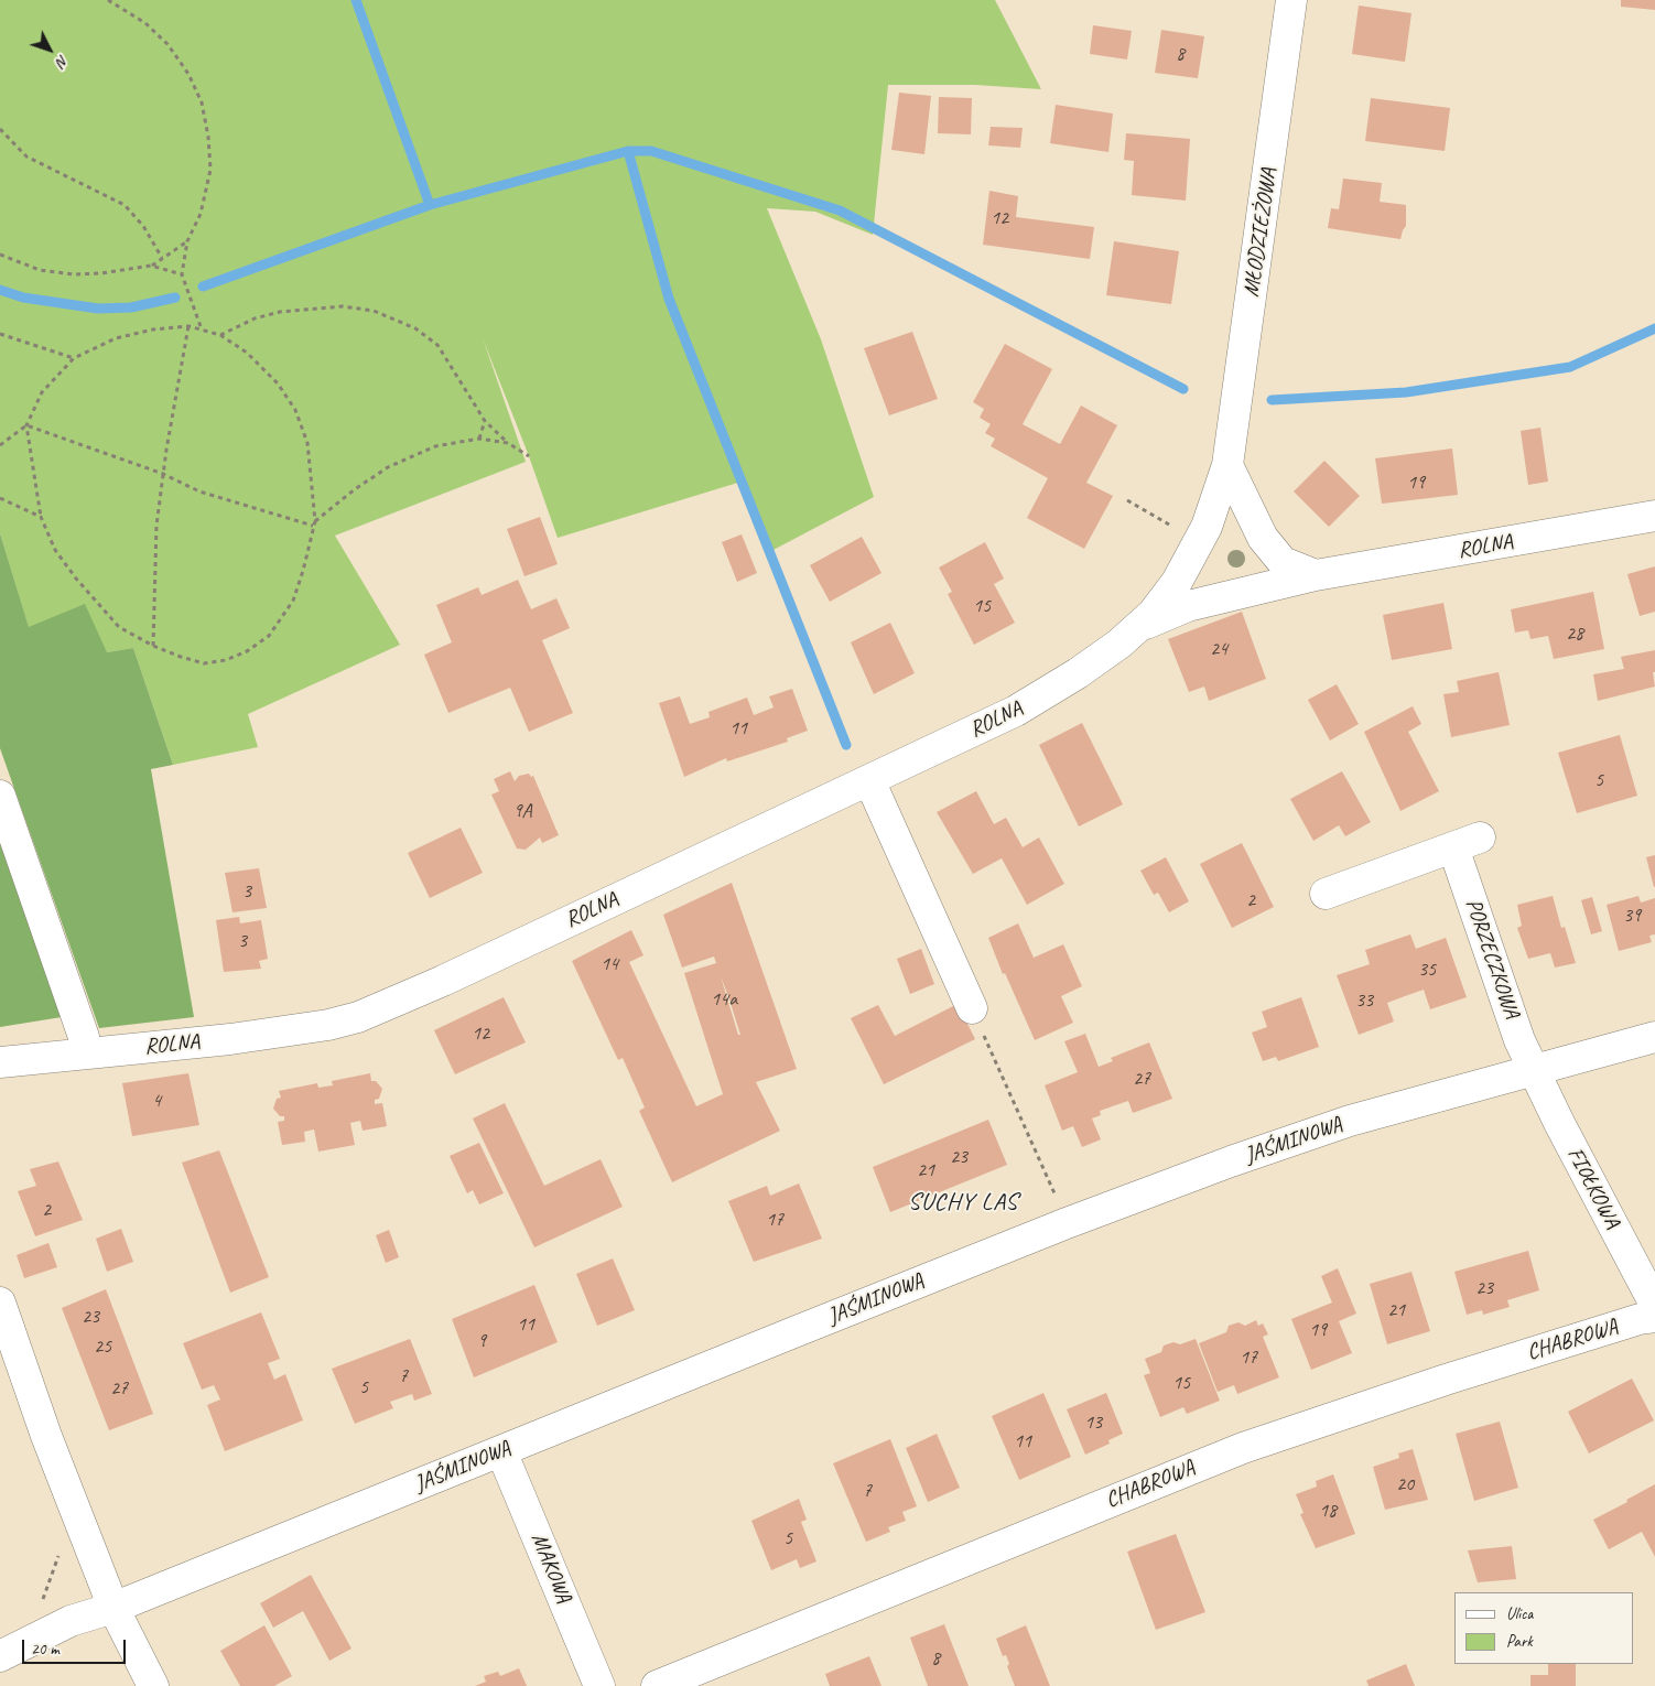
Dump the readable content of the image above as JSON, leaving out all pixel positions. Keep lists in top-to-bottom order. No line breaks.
{"streets":{"street":["MŁODZIEŻOWA","ROLNA","PORZECZKOWA","JAŚMINOWA","FIOŁKOWA","CHABROWA","MAKOWA"]},"crossings":[["MŁODZIEŻOWA","ROLNA"],["PORZECZKOWA","JAŚMINOWA"],["PORZECZKOWA","FIOŁKOWA"],["JAŚMINOWA","FIOŁKOWA"],["JAŚMINOWA","MAKOWA"]],"districts":["SUCHY LAS"],"house_numbers":["8","12","19","15","28","24","11","5","9A","3","2","39","3","14","35","14a","33","12","27","4","23","21","2","17","23","21","23","11","19","9","25","17","7","15","5","27","13","11","20","7","18","5","8"],"legend":["Ulica","Park"],"scale_bar":"20 m","north":"bottom right"}
